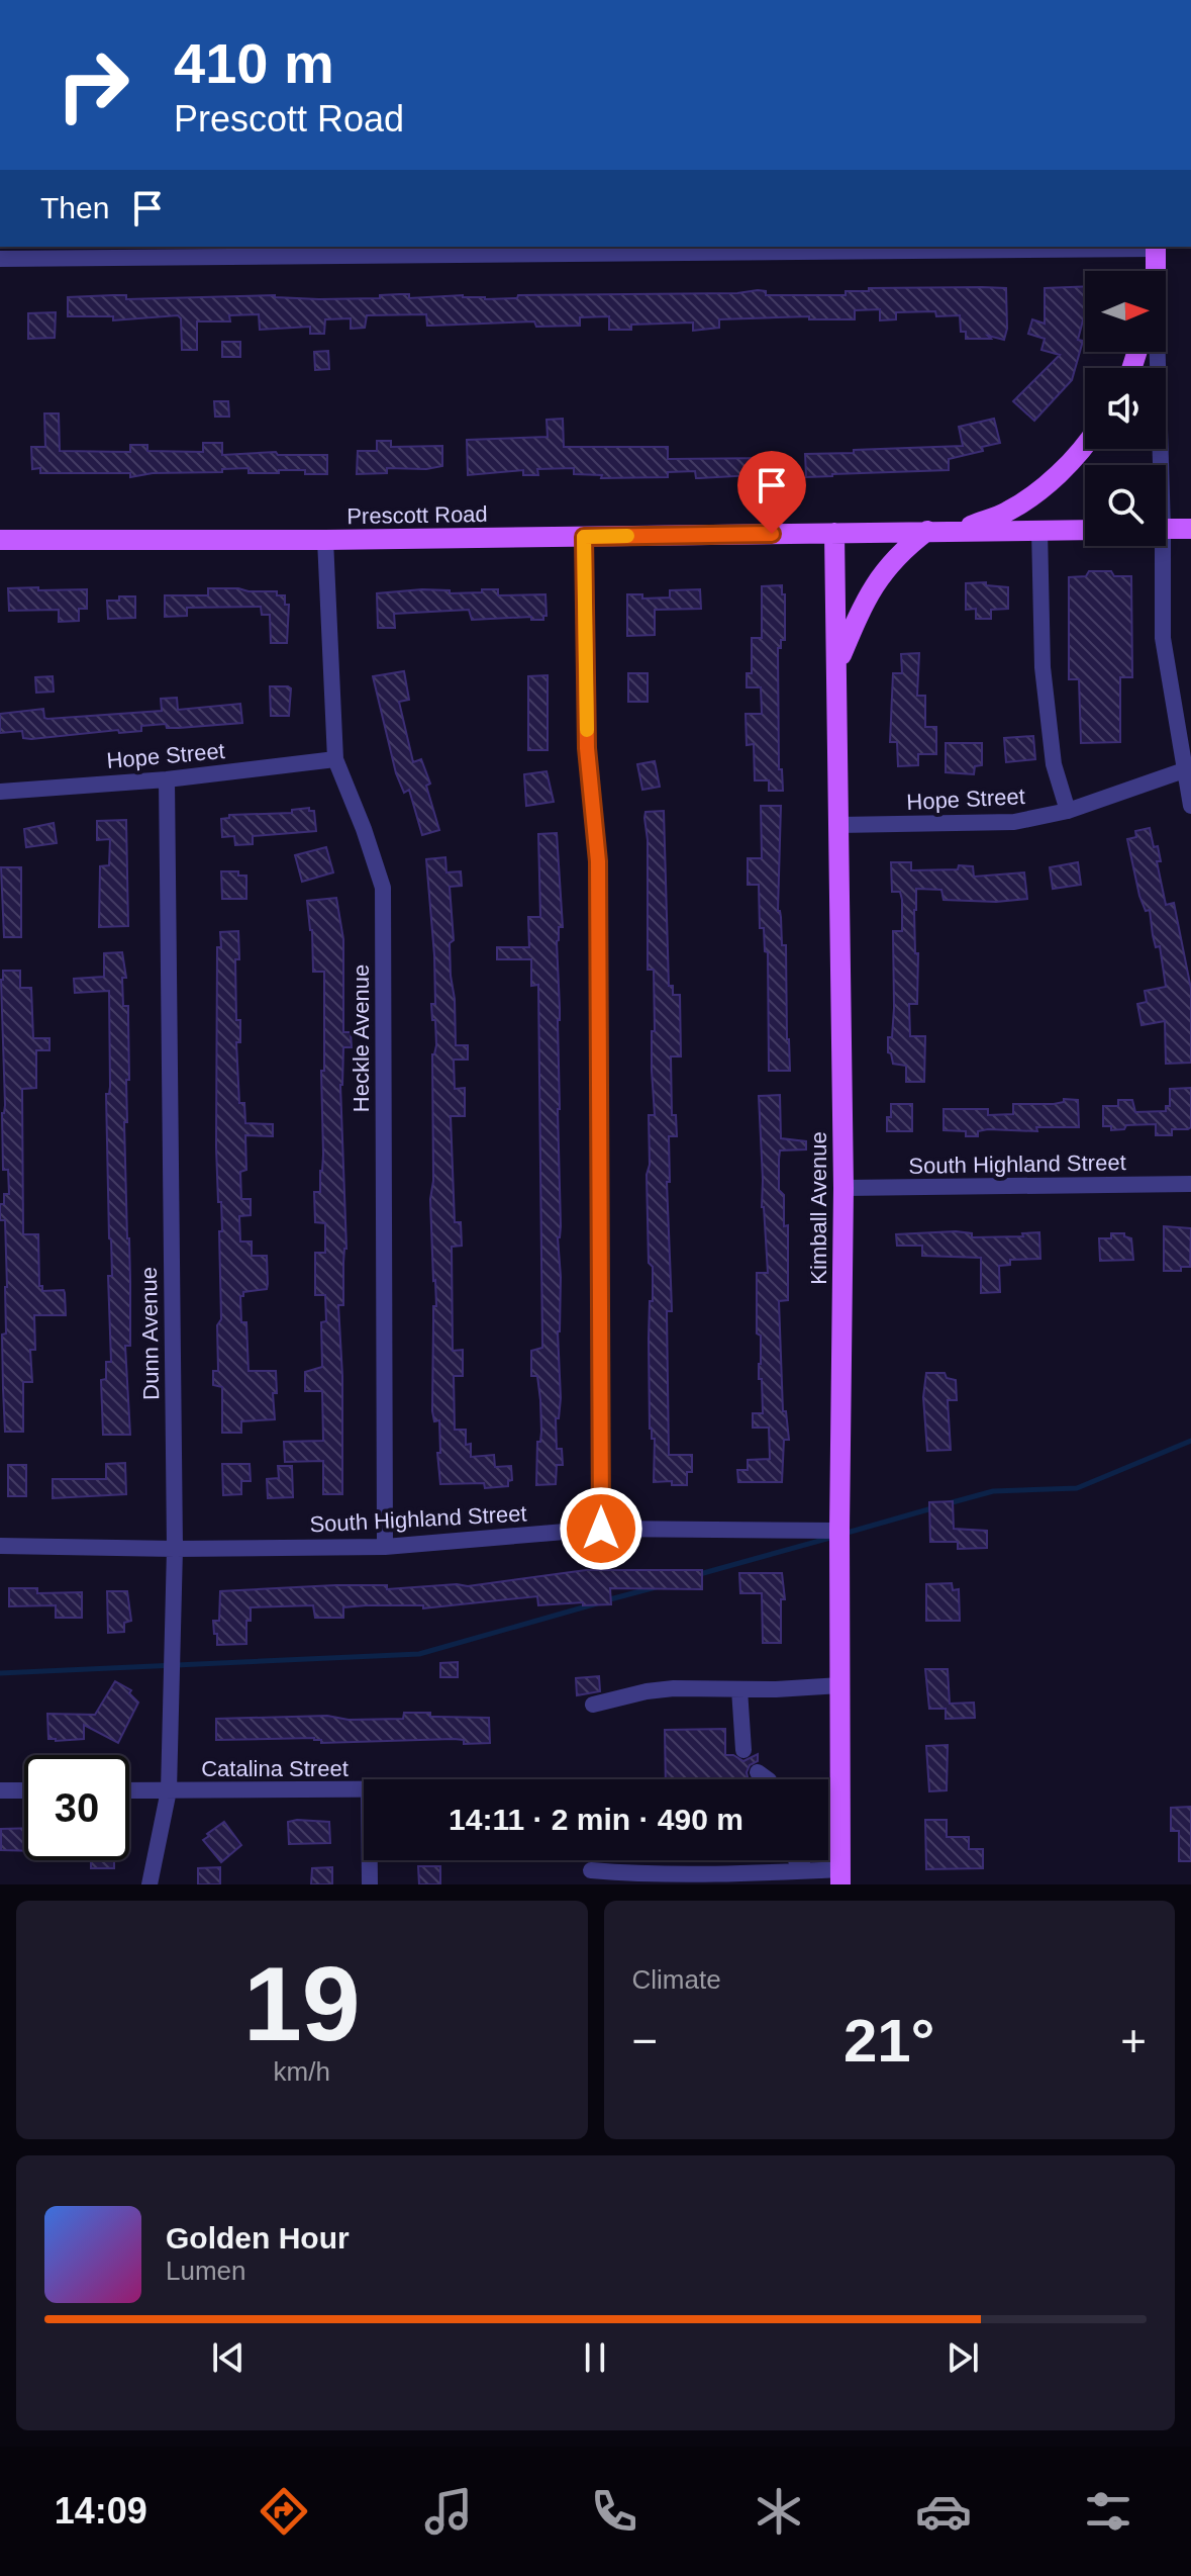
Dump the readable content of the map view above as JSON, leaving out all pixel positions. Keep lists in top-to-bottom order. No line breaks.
{"streets":{"main road":["Prescott Road","Kimball Avenue"],"street":["Hope Street","Heckle Avenue","South Highland Street","Dunn Avenue","Catalina Street"]},"crossings":[["Prescott Road","Heckle Avenue"],["Prescott Road","Kimball Avenue"],["Hope Street","Heckle Avenue"],["Hope Street","Kimball Avenue"],["Hope Street","Dunn Avenue"],["Heckle Avenue","South Highland Street"],["South Highland Street","Kimball Avenue"],["South Highland Street","Dunn Avenue"],["Dunn Avenue","Catalina Street"]],"north":"right","page":{"turn":["410 m","Prescott Road"],"then":"Then","limit":"30","trip":"14:11 · 2 min · 490 m","tile":[["19","km/h"],"Climate"],"heat":["−","21°","+"],"song":["Golden Hour","Lumen"],"tabs":"14:09"}}
